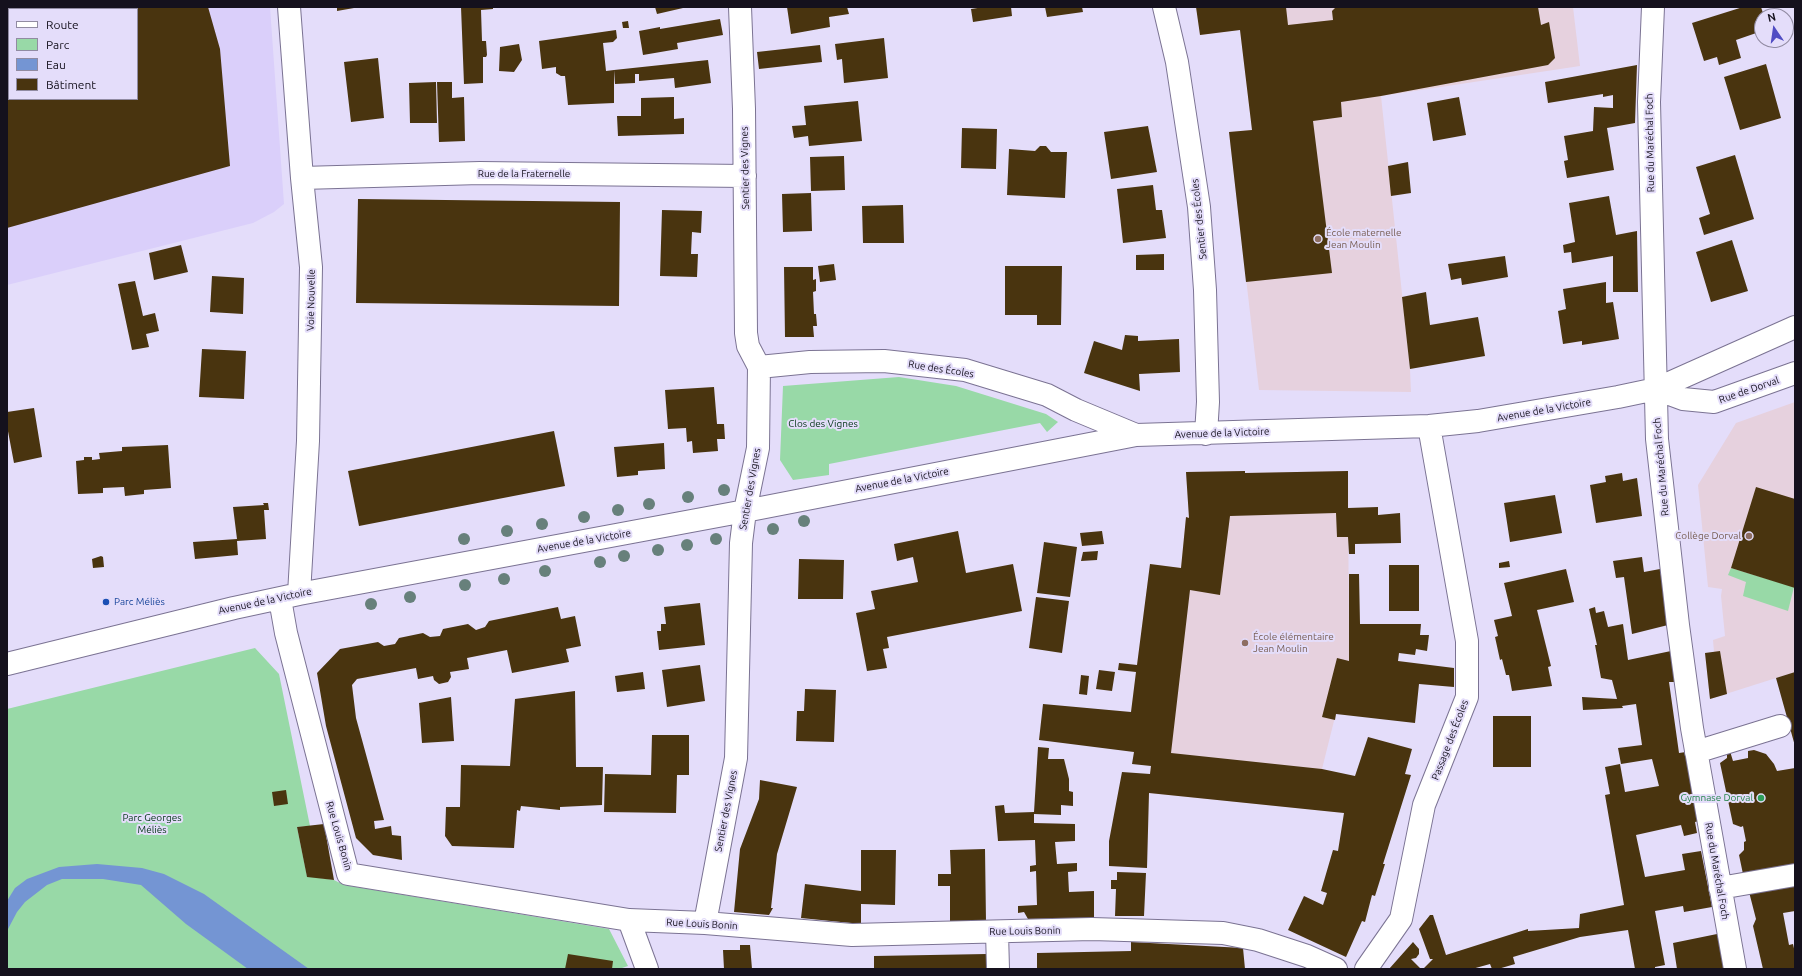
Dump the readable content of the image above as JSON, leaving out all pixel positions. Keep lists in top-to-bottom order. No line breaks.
{"streets":{"street":["Rue du Maréchal Foch","Sentier des Vignes","Rue de la Fraternelle","Sentier des Écoles","Voie Nouvelle","Rue des Écoles","Rue de Dorval","Avenue de la Victoire","Passage des Écoles","Rue Louis Bonin"]},"crossings":[["Rue du Maréchal Foch","Rue de Dorval"],["Rue du Maréchal Foch","Avenue de la Victoire"],["Sentier des Vignes","Rue de la Fraternelle"],["Sentier des Vignes","Rue des Écoles"],["Sentier des Vignes","Avenue de la Victoire"],["Sentier des Vignes","Rue Louis Bonin"],["Rue de la Fraternelle","Voie Nouvelle"],["Sentier des Écoles","Avenue de la Victoire"],["Voie Nouvelle","Avenue de la Victoire"],["Voie Nouvelle","Rue Louis Bonin"],["Rue des Écoles","Avenue de la Victoire"],["Rue de Dorval","Avenue de la Victoire"],["Avenue de la Victoire","Passage des Écoles"],["Avenue de la Victoire","Rue Louis Bonin"]],"parks":["Clos des Vignes","Parc Georges Méliès"],"places":["École maternelle Jean Moulin","Collège Dorval","Parc Méliès","École élémentaire Jean Moulin","Gymnase Dorval"],"legend":["Route","Parc","Eau","Bâtiment"],"north":"top"}
